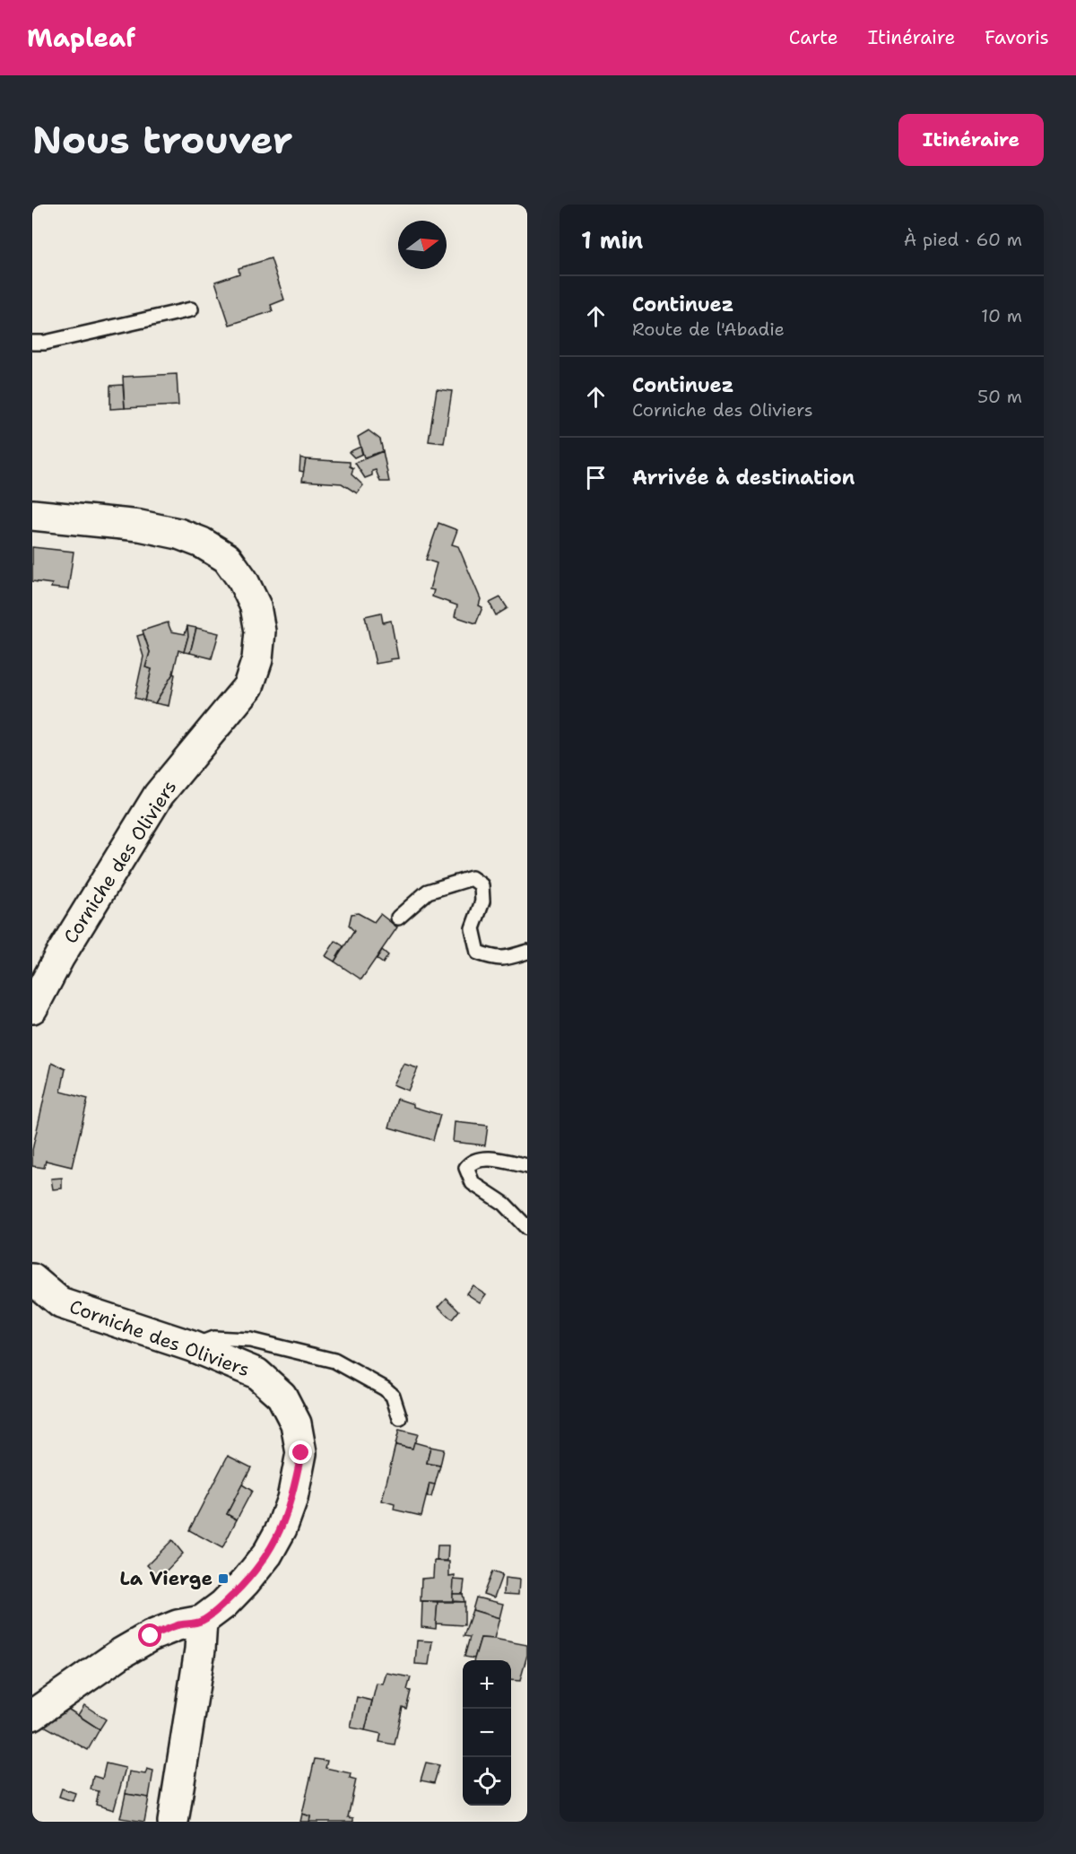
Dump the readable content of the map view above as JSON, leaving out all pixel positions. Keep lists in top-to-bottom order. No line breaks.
{"streets":{"street":["Corniche des Oliviers"]},"places":{"transit":["La Vierge"]},"north":"right","page":{"header":"Mapleaf","nav":["Carte","Itinéraire","Favoris"],"buttons":"Itinéraire","title":"Nous trouver","heading":["1 min","À pied · 60 m"],"list":[["Continuez","Route de l'Abadie","10 m"],["Continuez","Corniche des Oliviers","50 m"],"Arrivée à destination"],"map_buttons":["+","−"]}}
